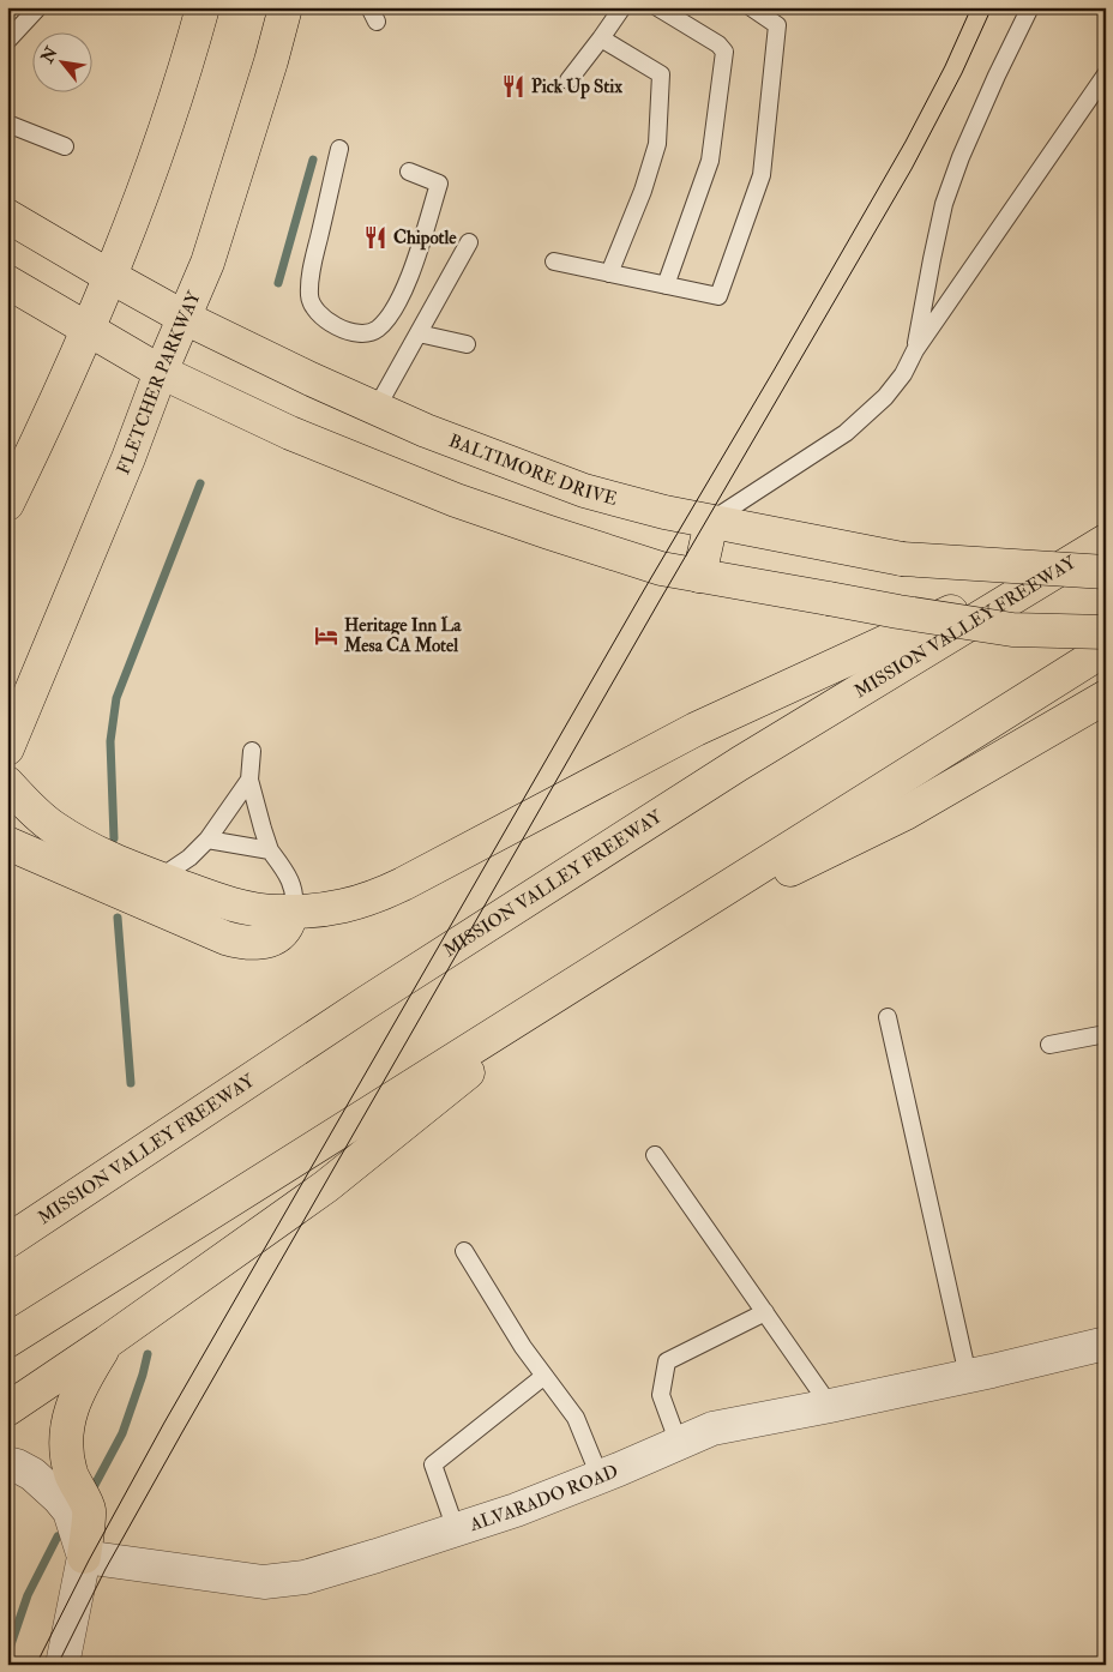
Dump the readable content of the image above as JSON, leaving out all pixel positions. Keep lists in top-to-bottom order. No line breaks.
{"streets":{"main road":["FLETCHER PARKWAY","BALTIMORE DRIVE","MISSION VALLEY FREEWAY"],"street":["ALVARADO ROAD"]},"crossings":[["FLETCHER PARKWAY","BALTIMORE DRIVE"]],"places":{"restaurant":["Pick Up Stix","Chipotle"],"hotel":["Heritage Inn La Mesa CA Motel"]},"north":"top left"}
